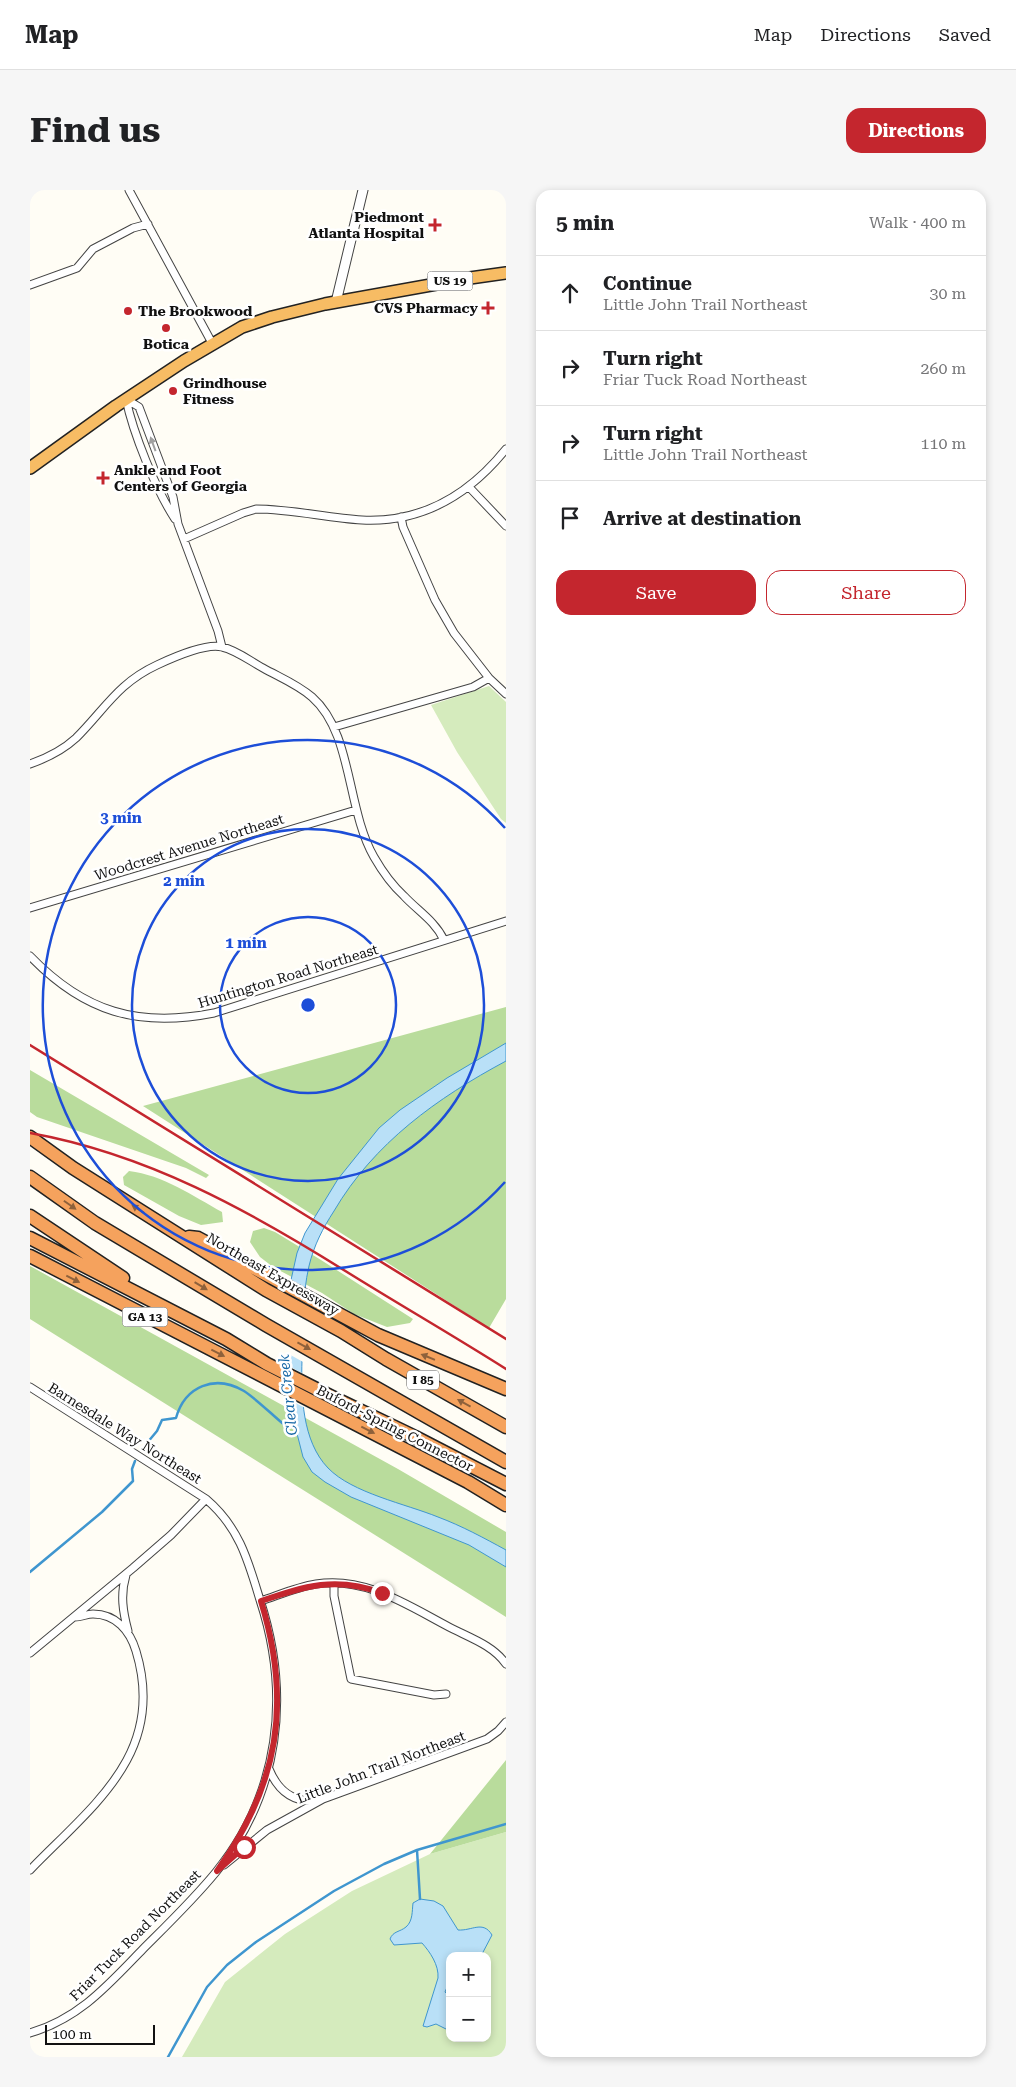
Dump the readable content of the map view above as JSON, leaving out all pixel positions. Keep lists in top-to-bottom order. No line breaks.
{"streets":{"highway":["US 19","Northeast Expressway","GA 13","I 85","Buford-Spring Connector"],"street":["Woodcrest Avenue Northeast","Huntington Road Northeast","Barnesdale Way Northeast","Little John Trail Northeast","Friar Tuck Road Northeast"]},"crossings":[["Barnesdale Way Northeast","Friar Tuck Road Northeast"],["Little John Trail Northeast","Friar Tuck Road Northeast"]],"water":["Clear Creek"],"places":{"health":["Piedmont Atlanta Hospital","CVS Pharmacy","Ankle and Foot Centers of Georgia"],"other":["The Brookwood","Botica","Grindhouse Fitness"]},"scale_bar":"100 m","page":{"header":"Map","nav":["Map","Directions","Saved"],"buttons":["Directions",["Save","Share"]],"title":"Find us","heading":["5 min","Walk · 400 m"],"list":[["Continue","Little John Trail Northeast","30 m"],["Turn right","Friar Tuck Road Northeast","260 m"],["Turn right","Little John Trail Northeast","110 m"],"Arrive at destination"],"map_buttons":["+","−"],"scale":"100 m"},"rings":["3 min","2 min","1 min"]}
